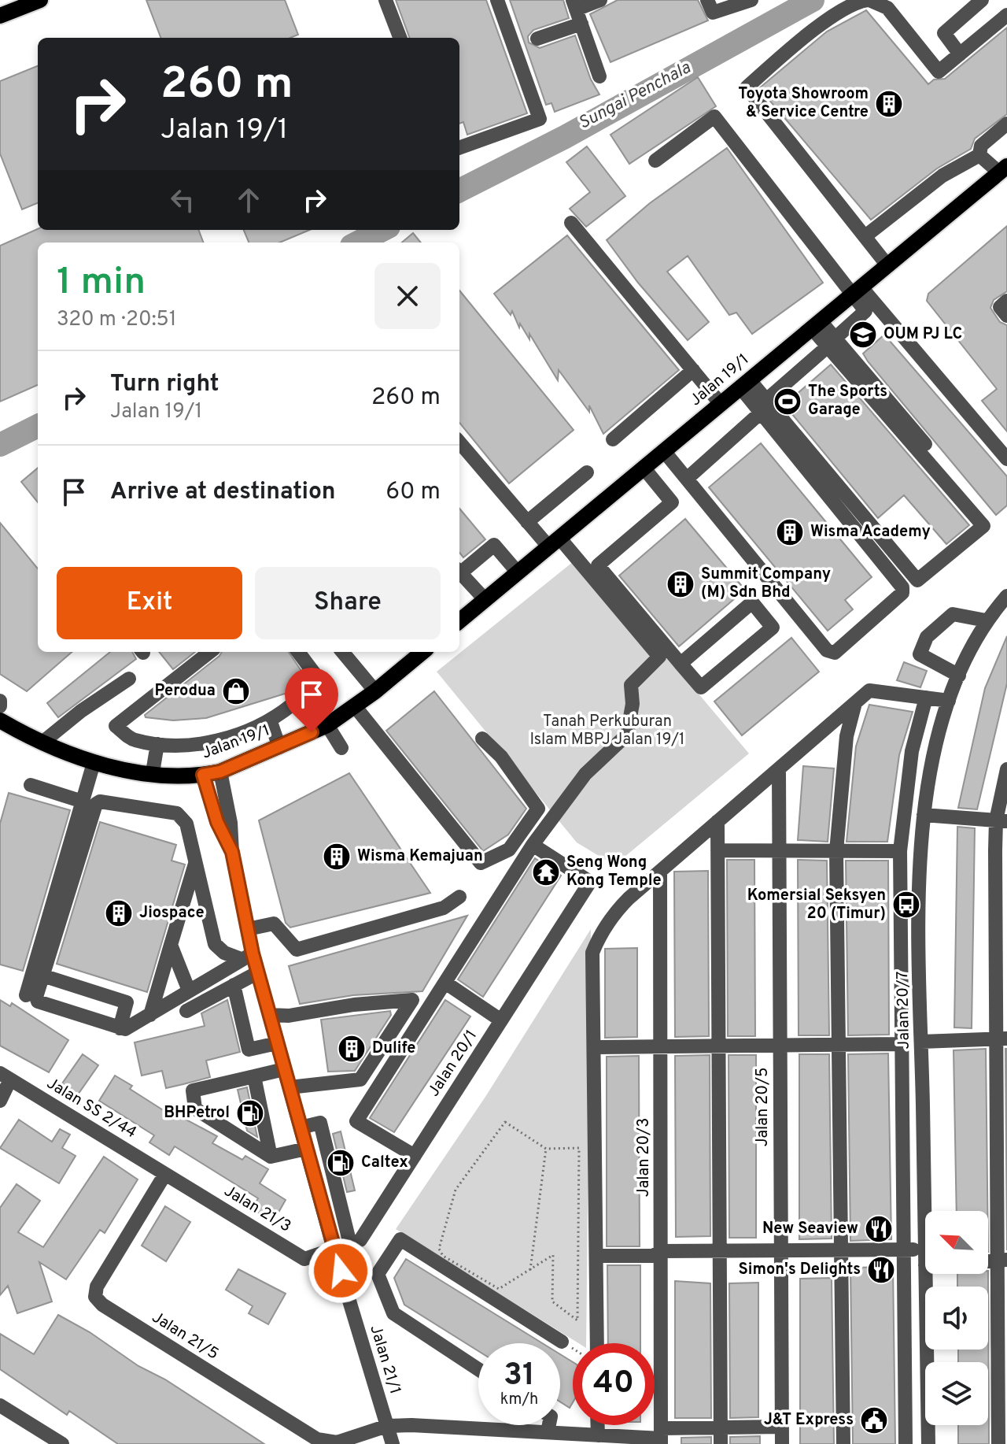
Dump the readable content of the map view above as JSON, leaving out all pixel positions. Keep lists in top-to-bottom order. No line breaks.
{"streets":{"main road":["Jalan 19/1"],"street":["Jalan 20/7","Jalan 20/1","Jalan 20/5","Jalan SS 2/44","Jalan 20/3","Jalan 21/3","Jalan 21/5","Jalan 21/1"]},"crossings":[["Jalan 20/1","Jalan 21/3"],["Jalan 20/1","Jalan 21/1"],["Jalan SS 2/44","Jalan 21/3"],["Jalan SS 2/44","Jalan 21/5"],["Jalan 21/3","Jalan 21/5"],["Jalan 21/3","Jalan 21/1"],["Jalan 21/5","Jalan 21/1"]],"water":["Sungai Penchala"],"parks":["Tanah Perkuburan Islam MBPJ Jalan 19/1"],"places":{"building":["Toyota Showroom & Service Centre","Wisma Academy","Summit Company (M) Sdn Bhd","Wisma Kemajuan","Jiospace","Dulife"],"school or university":["OUM PJ LC"],"sports":["The Sports Garage"],"shop":["Perodua"],"temple":["Seng Wong Kong Temple"],"bus stop":["Komersial Seksyen 20 (Timur)"],"fuel station":["BHPetrol","Caltex"],"restaurant":["New Seaview","Simon's Delights"],"public building":["J&T Express"]},"north":"top left","page":{"turn":["260 m","Jalan 19/1"],"heading":["1 min","320 m · 20:51"],"list":[{"name":"Turn right","note":"Jalan 19/1","value":"260 m"},{"name":"Arrive at destination","value":"60 m"}],"buttons":["Exit","Share"],"speed":"31 km/h","limit":"40"}}
